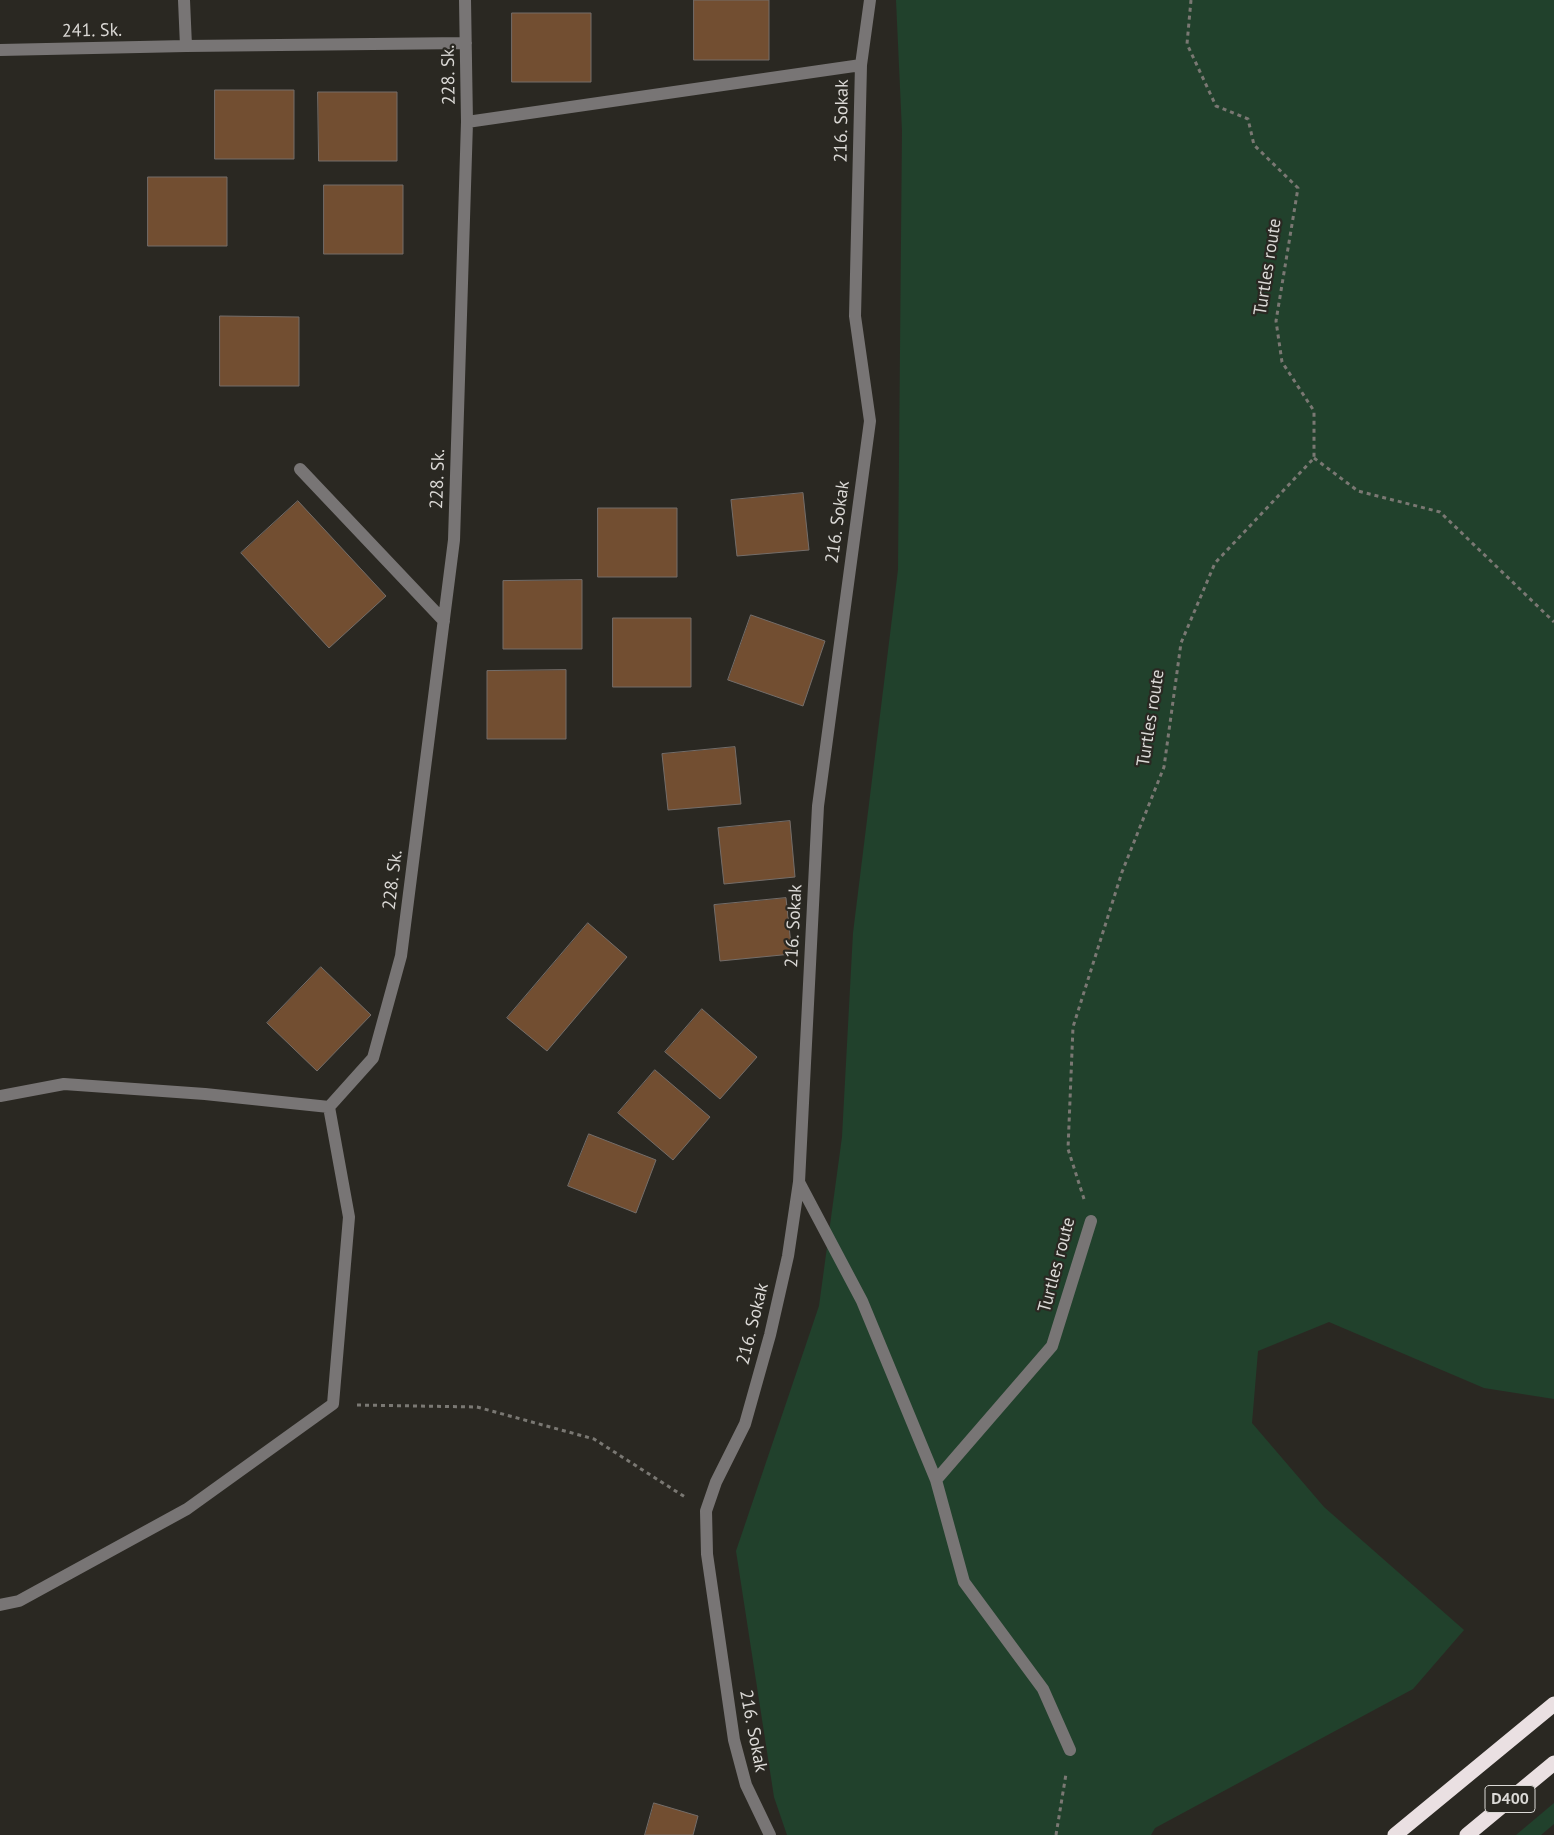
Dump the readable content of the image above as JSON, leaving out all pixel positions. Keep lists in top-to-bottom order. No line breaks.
{"streets":{"highway":["D400"],"street":["241. Sk.","228. Sk.","216. Sokak","Turtles route"]},"crossings":[["241. Sk.","228. Sk."]]}
